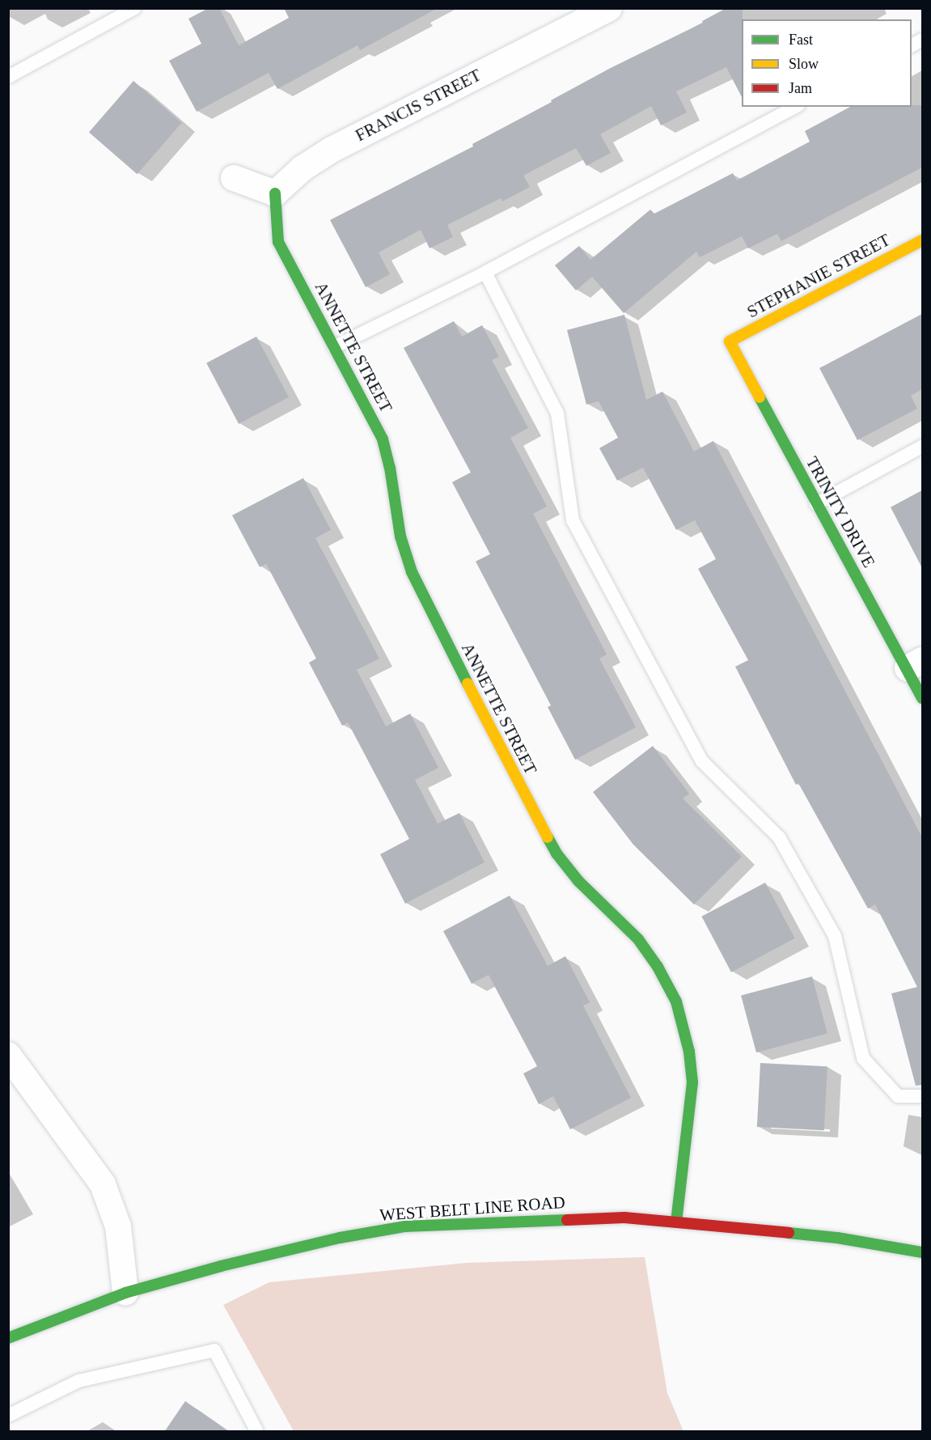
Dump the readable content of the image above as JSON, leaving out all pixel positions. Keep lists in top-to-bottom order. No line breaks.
{"streets":{"street":["FRANCIS STREET","STEPHANIE STREET","ANNETTE STREET","TRINITY DRIVE","WEST BELT LINE ROAD"]},"crossings":[["FRANCIS STREET","ANNETTE STREET"],["STEPHANIE STREET","TRINITY DRIVE"],["ANNETTE STREET","WEST BELT LINE ROAD"]],"legend":["Fast","Slow","Jam"]}
